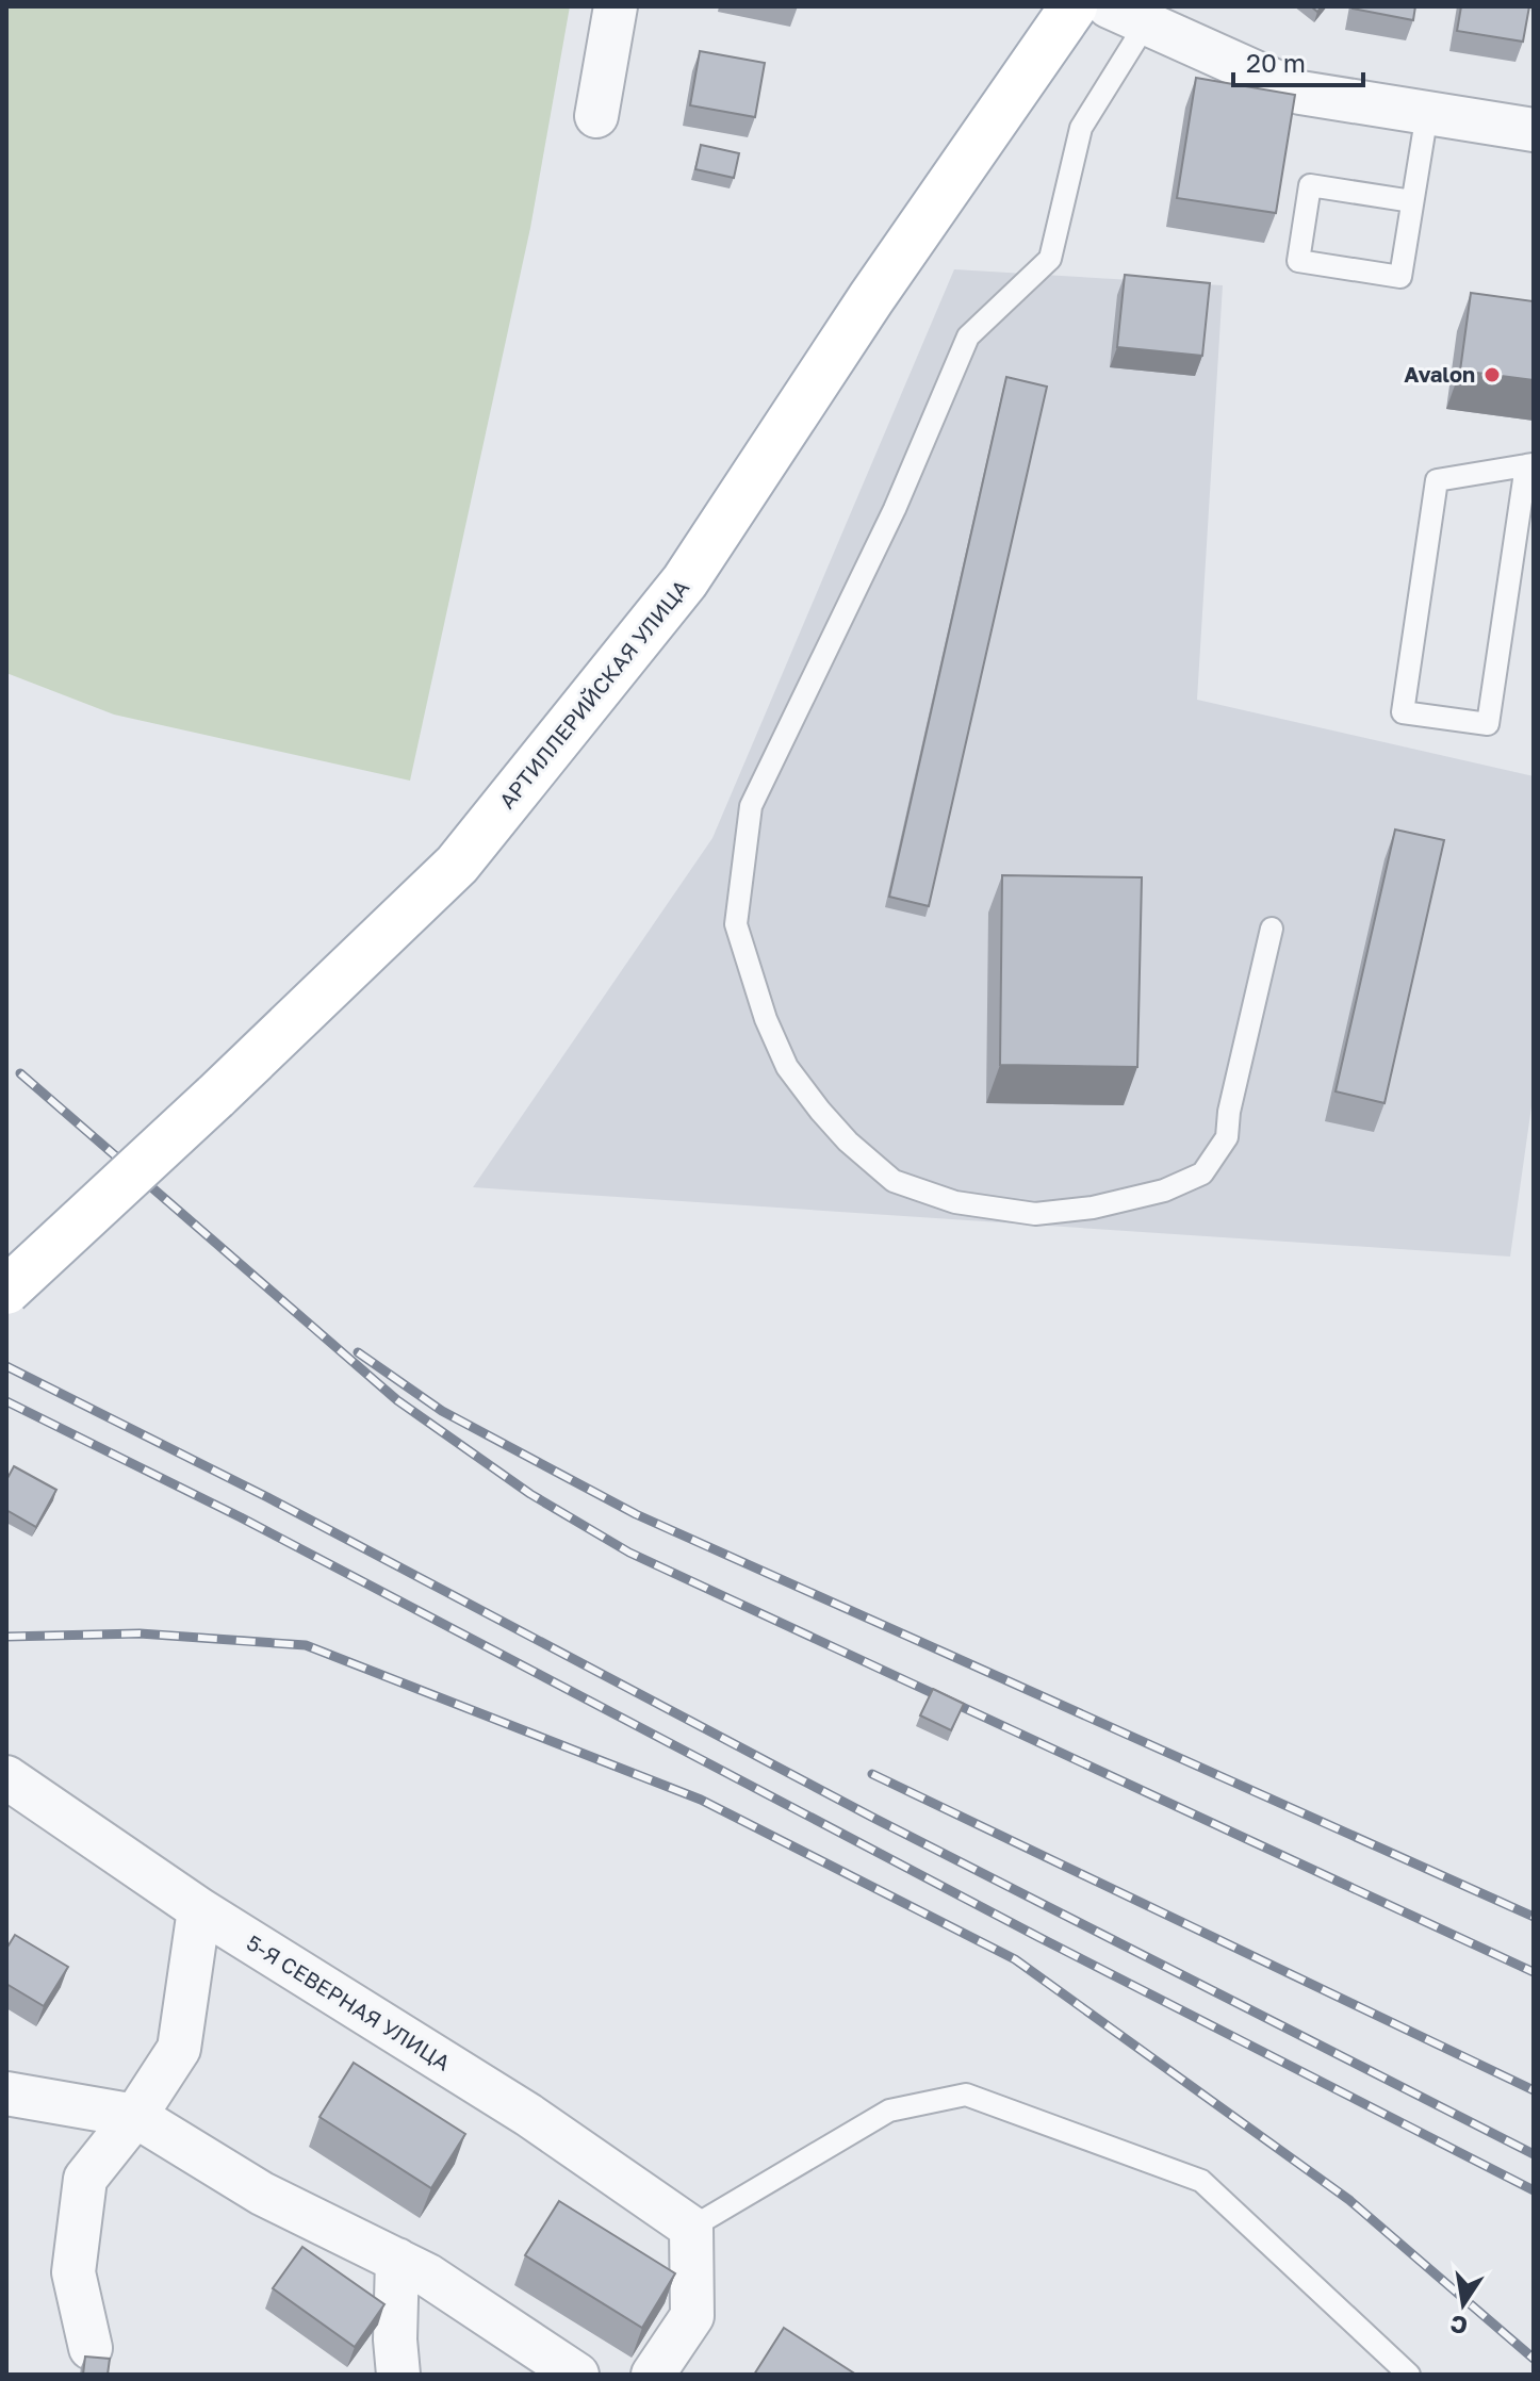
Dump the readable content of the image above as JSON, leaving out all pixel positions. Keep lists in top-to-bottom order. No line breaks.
{"streets":{"main road":["АРТИЛЛЕРИЙСКАЯ УЛИЦА"],"street":["5-Я СЕВЕРНАЯ УЛИЦА"]},"places":["Avalon"],"scale_bar":"20 m","north":"bottom"}
